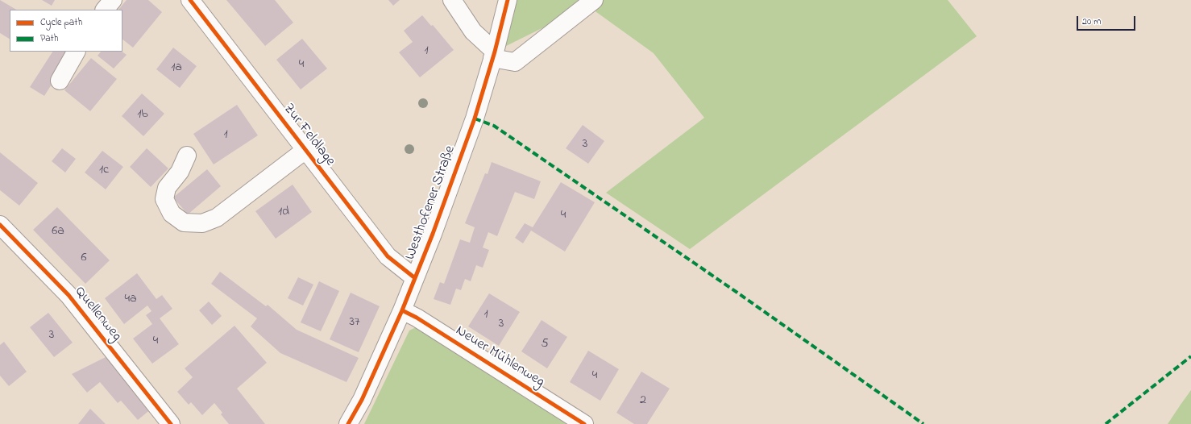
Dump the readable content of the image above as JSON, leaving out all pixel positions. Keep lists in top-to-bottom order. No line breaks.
{"streets":{"street":["Zur Feldlage","Westhofener Straße","Quellenweg","Neuer Mühlenweg"]},"crossings":[["Zur Feldlage","Westhofener Straße"],["Westhofener Straße","Neuer Mühlenweg"]],"house_numbers":["1","4","1a","1b","1","3","1c","1d","4","6a","6","4a","1","37","3","3","4","5","4","2"],"legend":["Cycle path","Path"],"scale_bar":"20 m"}
